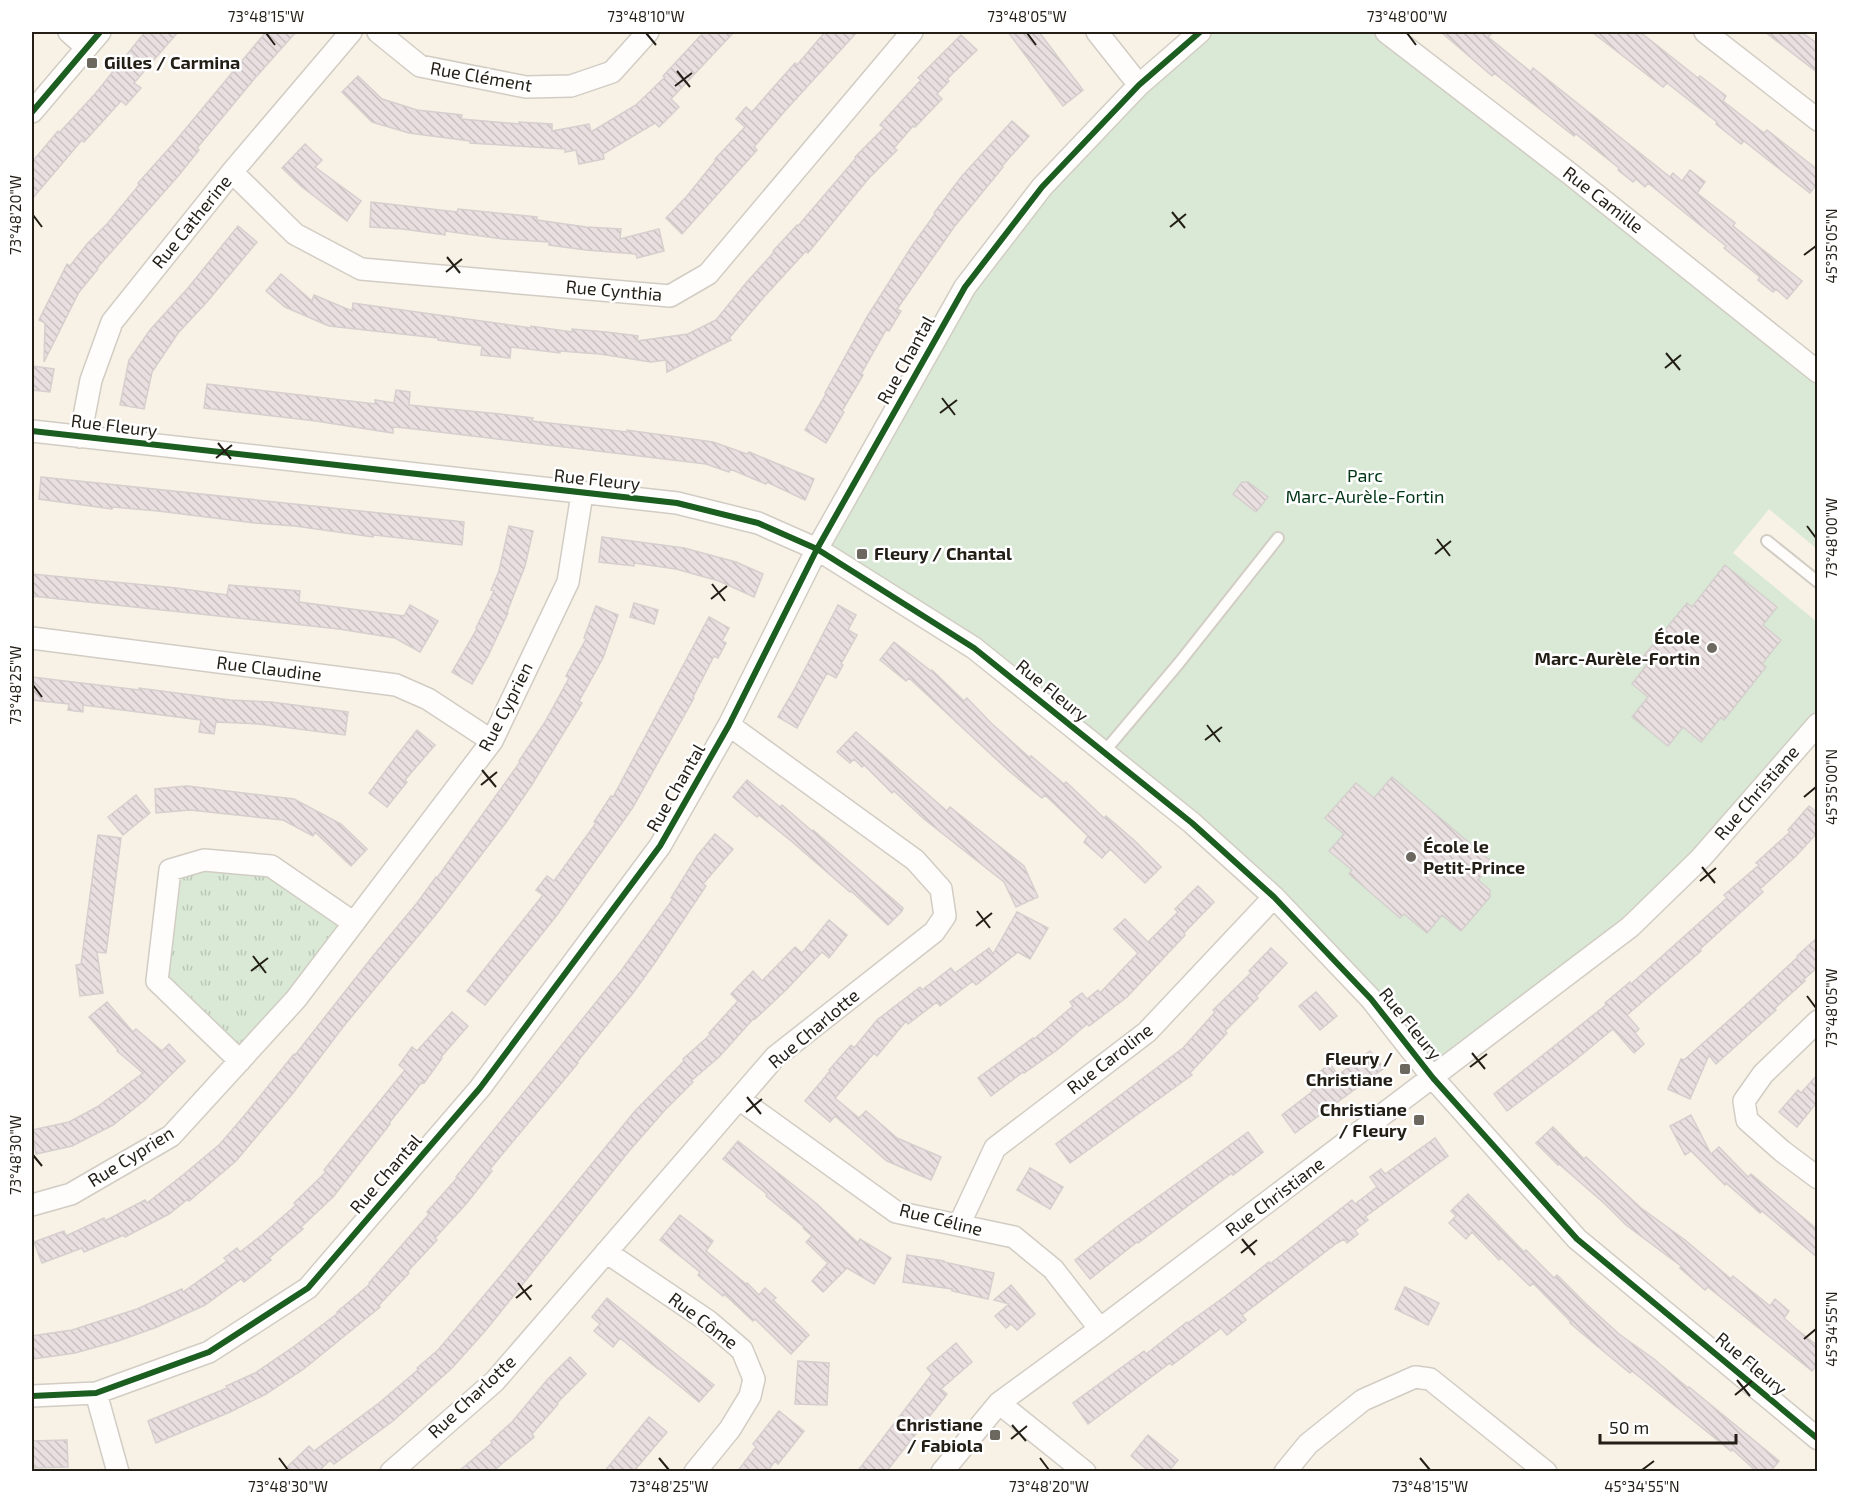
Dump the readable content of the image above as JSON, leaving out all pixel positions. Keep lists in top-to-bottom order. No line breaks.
{"streets":{"street":["Rue Clément","Rue Camille","Rue Catherine","Rue Cynthia","Rue Chantal","Rue Fleury","Rue Claudine","Rue Cyprien","Rue Christiane","Rue Charlotte","Rue Caroline","Rue Céline","Rue Côme"]},"crossings":[["Rue Catherine","Rue Cynthia"],["Rue Catherine","Rue Fleury"],["Rue Chantal","Rue Fleury"],["Rue Chantal","Rue Charlotte"],["Rue Fleury","Rue Cyprien"],["Rue Fleury","Rue Christiane"],["Rue Fleury","Rue Caroline"],["Rue Claudine","Rue Cyprien"],["Rue Christiane","Rue Céline"],["Rue Charlotte","Rue Céline"],["Rue Charlotte","Rue Côme"],["Rue Caroline","Rue Céline"]],"parks":["Parc Marc-Aurèle-Fortin"],"places":{"transit":["Gilles / Carmina","Fleury / Chantal","Fleury / Christiane","Christiane / Fleury","Christiane / Fabiola"],"other":["École Marc-Aurèle-Fortin","École le Petit-Prince"]},"scale_bar":"50 m","coordinates":["73°48'15\"W","73°48'10\"W","73°48'05\"W","73°48'00\"W","73°48'20\"W","45°35'05\"N","73°48'25\"W","45°35'00\"N","73°48'30\"W","45°34'55\"N"]}
